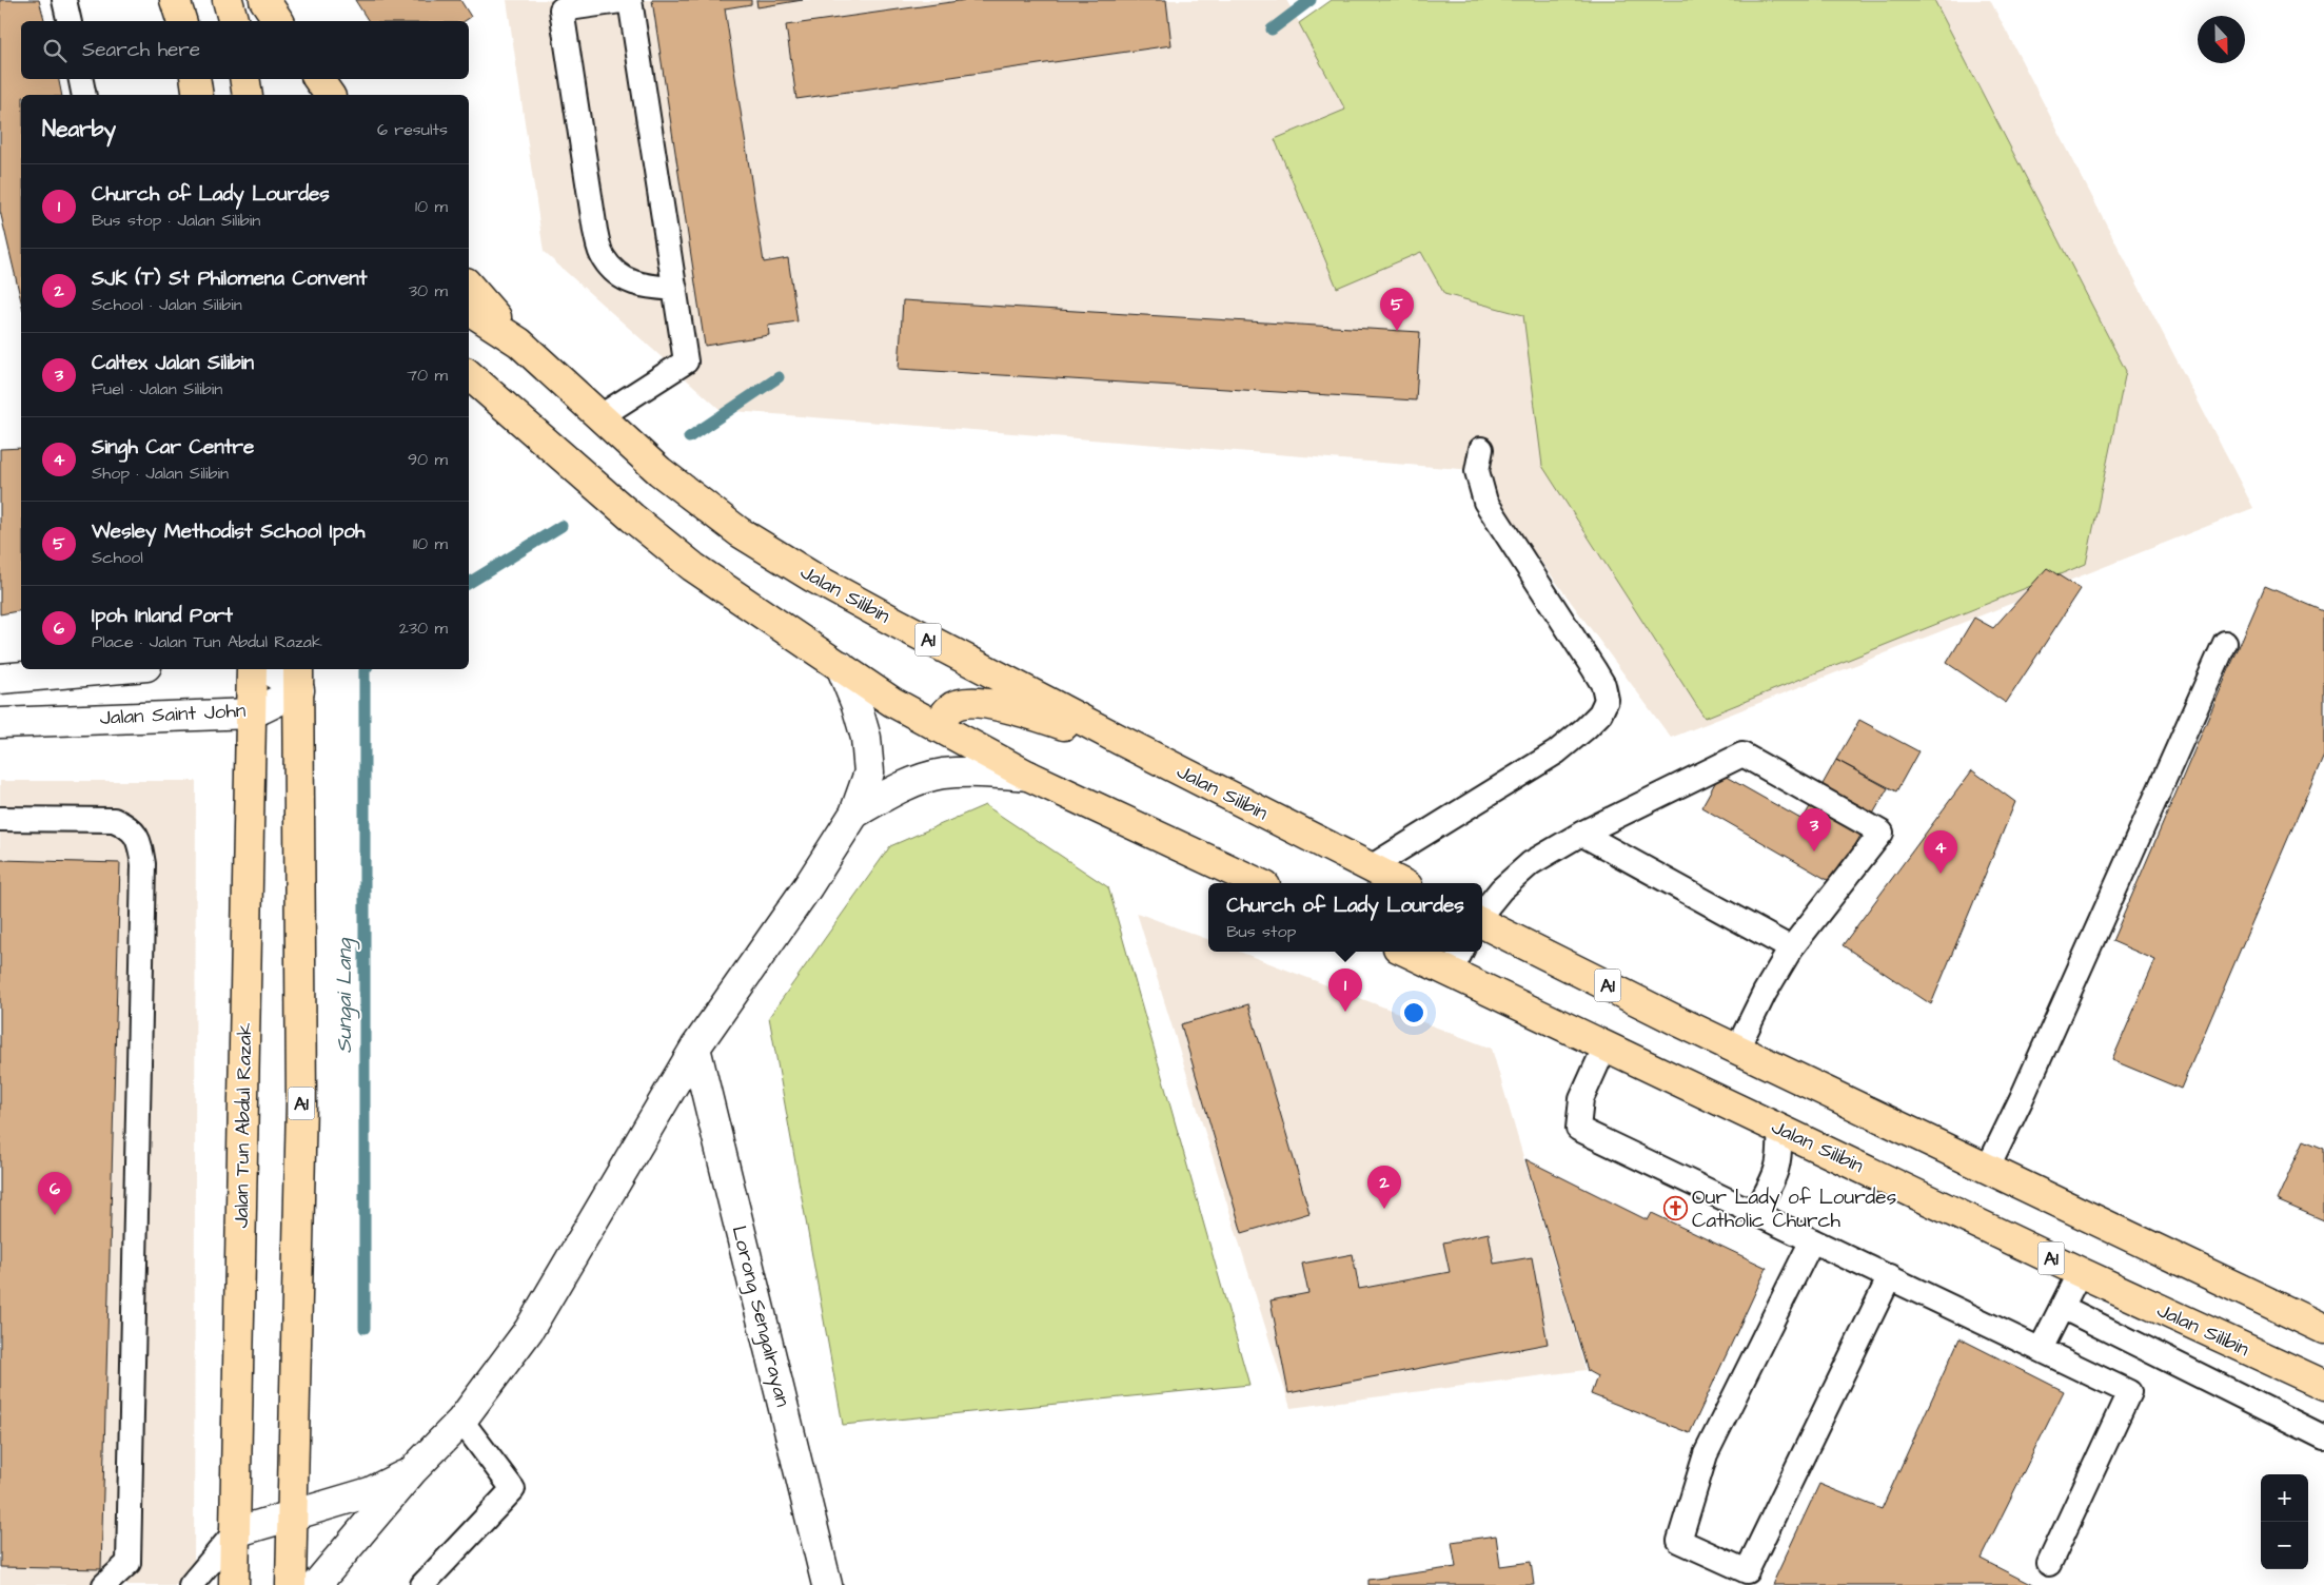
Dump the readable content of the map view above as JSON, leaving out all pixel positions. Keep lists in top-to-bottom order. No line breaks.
{"streets":{"main road":["Jalan Silibin","A1","Jalan Tun Abdul Razak"],"street":["Jalan Saint John","Lorong Sengalrayan"]},"crossings":[["A1","Jalan Saint John"],["Jalan Saint John","Jalan Tun Abdul Razak"]],"water":["Sungai Lang"],"places":{"church":["Our Lady of Lourdes Catholic Church"]},"north":"bottom","page":{"search":"Search here","heading":["Nearby","6 results"],"list":[{"mark":"1","name":"Church of Lady Lourdes","note":"Bus stop · Jalan Silibin","value":"10 m"},{"mark":"2","name":"SJK (T) St Philomena Convent","note":"School · Jalan Silibin","value":"30 m"},{"mark":"3","name":"Caltex Jalan Silibin","note":"Fuel · Jalan Silibin","value":"70 m"},{"mark":"4","name":"Singh Car Centre","note":"Shop · Jalan Silibin","value":"90 m"},{"mark":"5","name":"Wesley Methodist School Ipoh","note":"School","value":"110 m"},{"mark":"6","name":"Ipoh Inland Port","note":"Place · Jalan Tun Abdul Razak","value":"230 m"}],"pins":["5","3","4","1","2","6"],"popup":["Church of Lady Lourdes","Bus stop"],"map_buttons":["+","−"]}}
